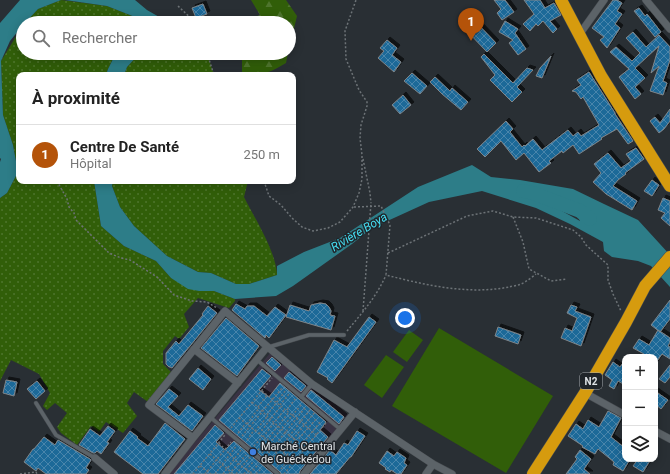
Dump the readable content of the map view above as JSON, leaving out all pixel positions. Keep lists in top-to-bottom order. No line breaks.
{"streets":{"highway":["N2"]},"water":["Rivière Boya"],"places":["Marché Central de Guéckédou"],"page":{"pins":"1","search":"Rechercher","heading":"À proximité","list":[{"mark":"1","name":"Centre De Santé","note":"Hôpital","value":"250 m"}],"map_buttons":["+","−"]}}
